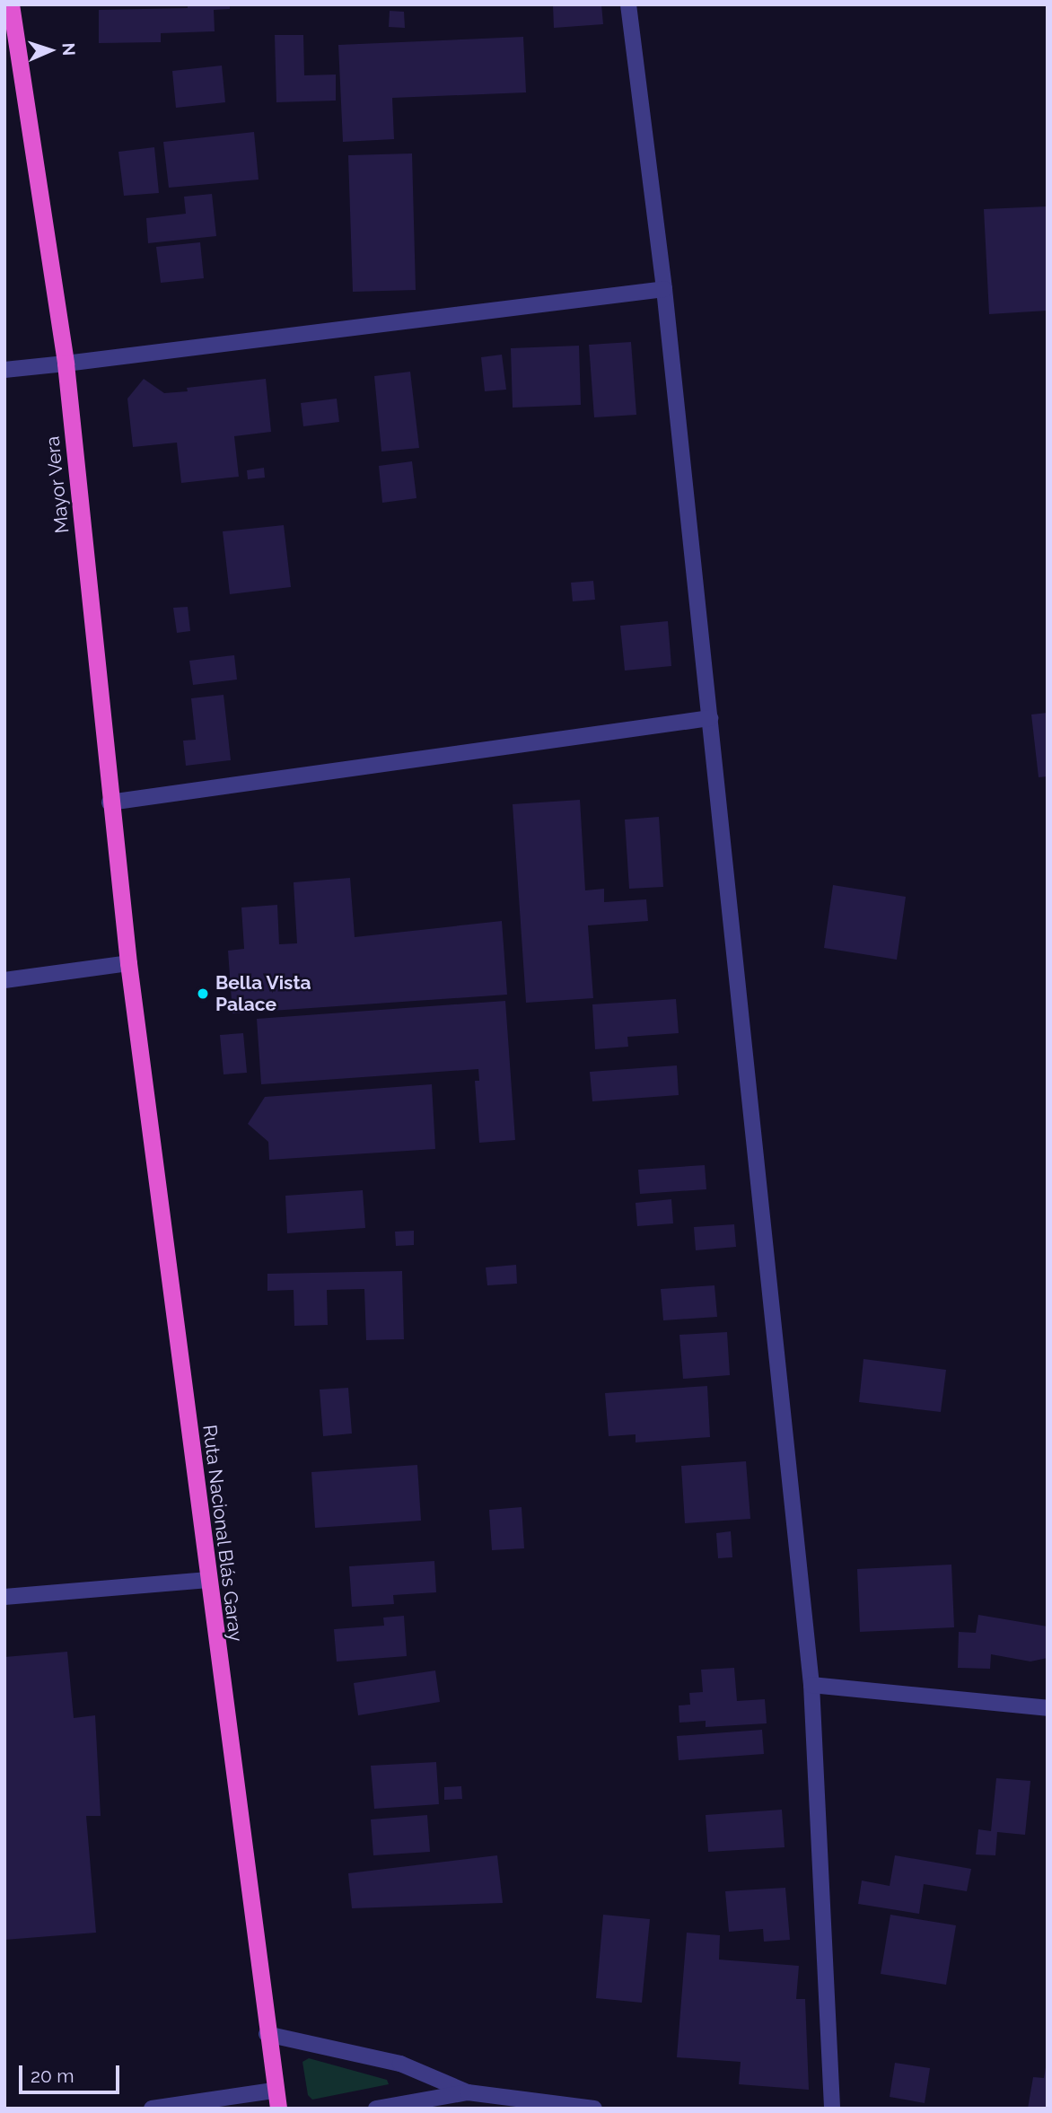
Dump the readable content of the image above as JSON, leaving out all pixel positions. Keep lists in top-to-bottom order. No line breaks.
{"streets":{"highway":["Mayor Vera","Ruta Nacional Blás Garay"]},"crossings":[["Mayor Vera","Ruta Nacional Blás Garay"]],"places":["Bella Vista Palace"],"scale_bar":"20 m","north":"right"}
